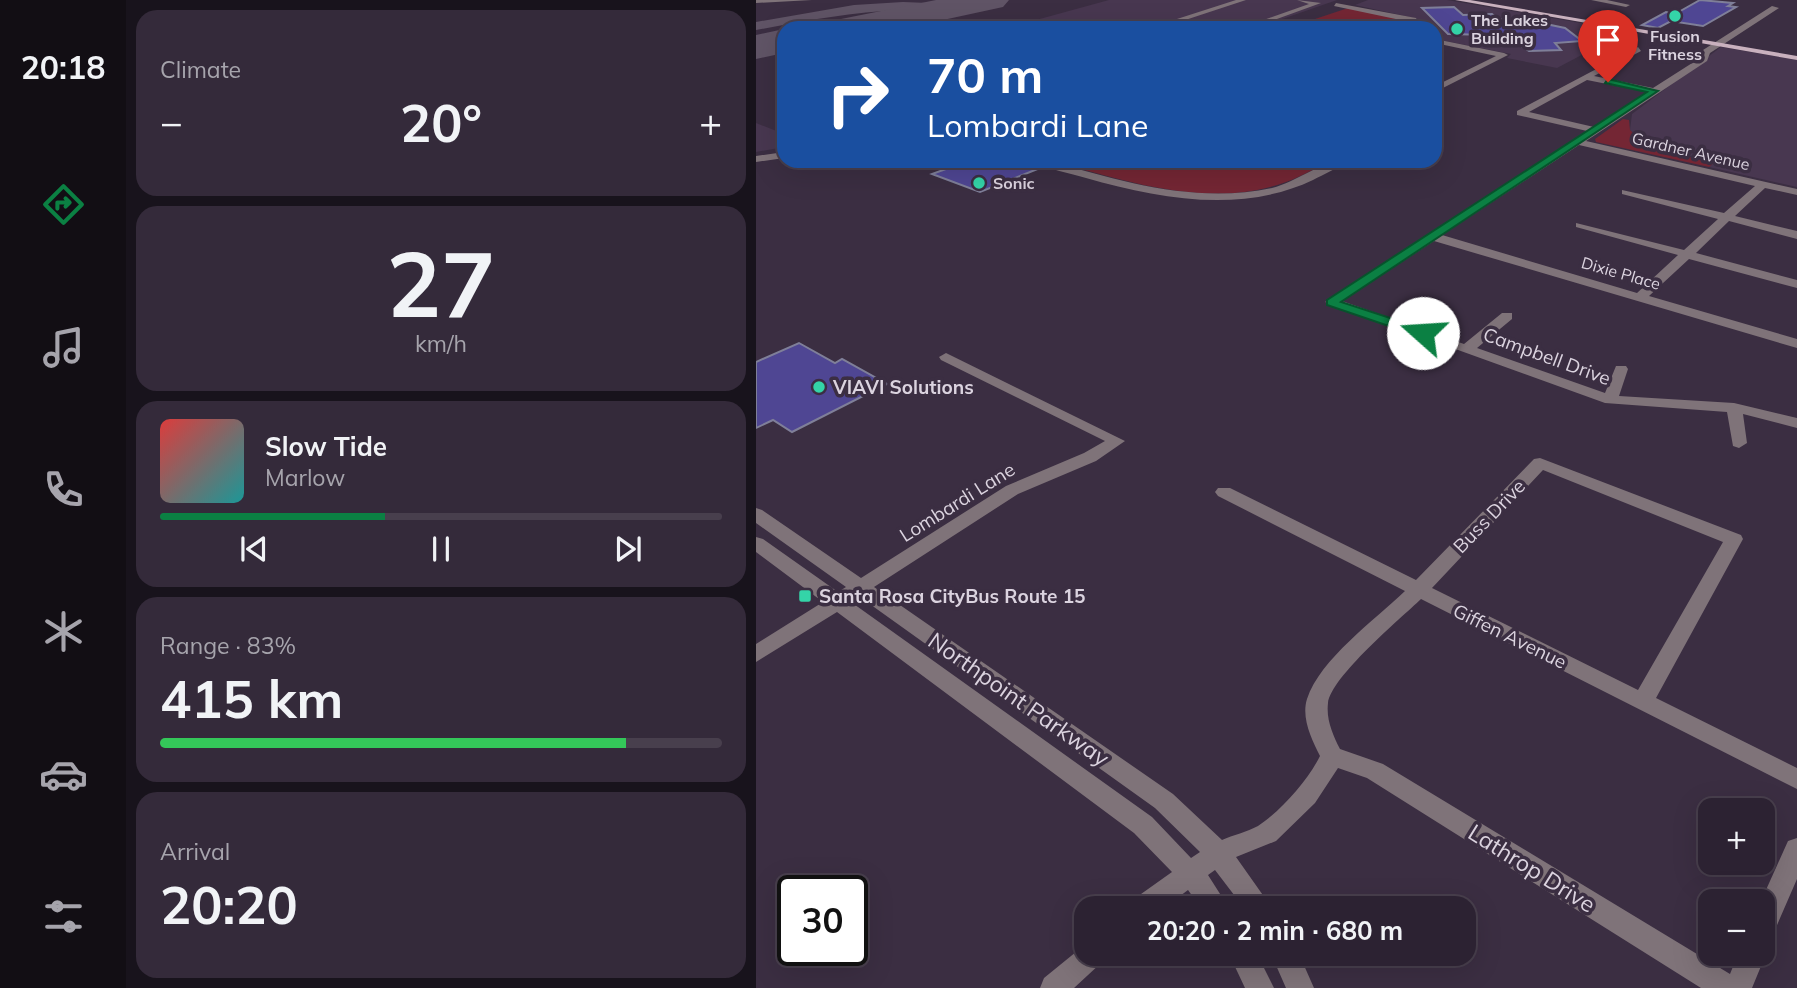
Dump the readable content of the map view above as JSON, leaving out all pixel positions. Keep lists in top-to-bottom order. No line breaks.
{"streets":{"street":["Gardner Avenue","Dixie Place","Campbell Drive","Lombardi Lane","Buss Drive","Giffen Avenue","Northpoint Parkway","Lathrop Drive"]},"crossings":[["Dixie Place","Campbell Drive"],["Lombardi Lane","Northpoint Parkway"],["Buss Drive","Giffen Avenue"],["Buss Drive","Lathrop Drive"]],"places":{"other":["Fusion Fitness","The Lakes Building","Sonic","VIAVI Solutions"],"transit":["Santa Rosa CityBus Route 15"]},"page":{"tabs":"20:18","tile":["Climate",["27","km/h"],["Range · 83%","415 km"],["Arrival","20:20"]],"turn":["70 m","Lombardi Lane"],"heat":["−","20°","+"],"song":["Slow Tide","Marlow"],"map_buttons":["+","−"],"limit":"30","trip":"20:20 · 2 min · 680 m"}}
